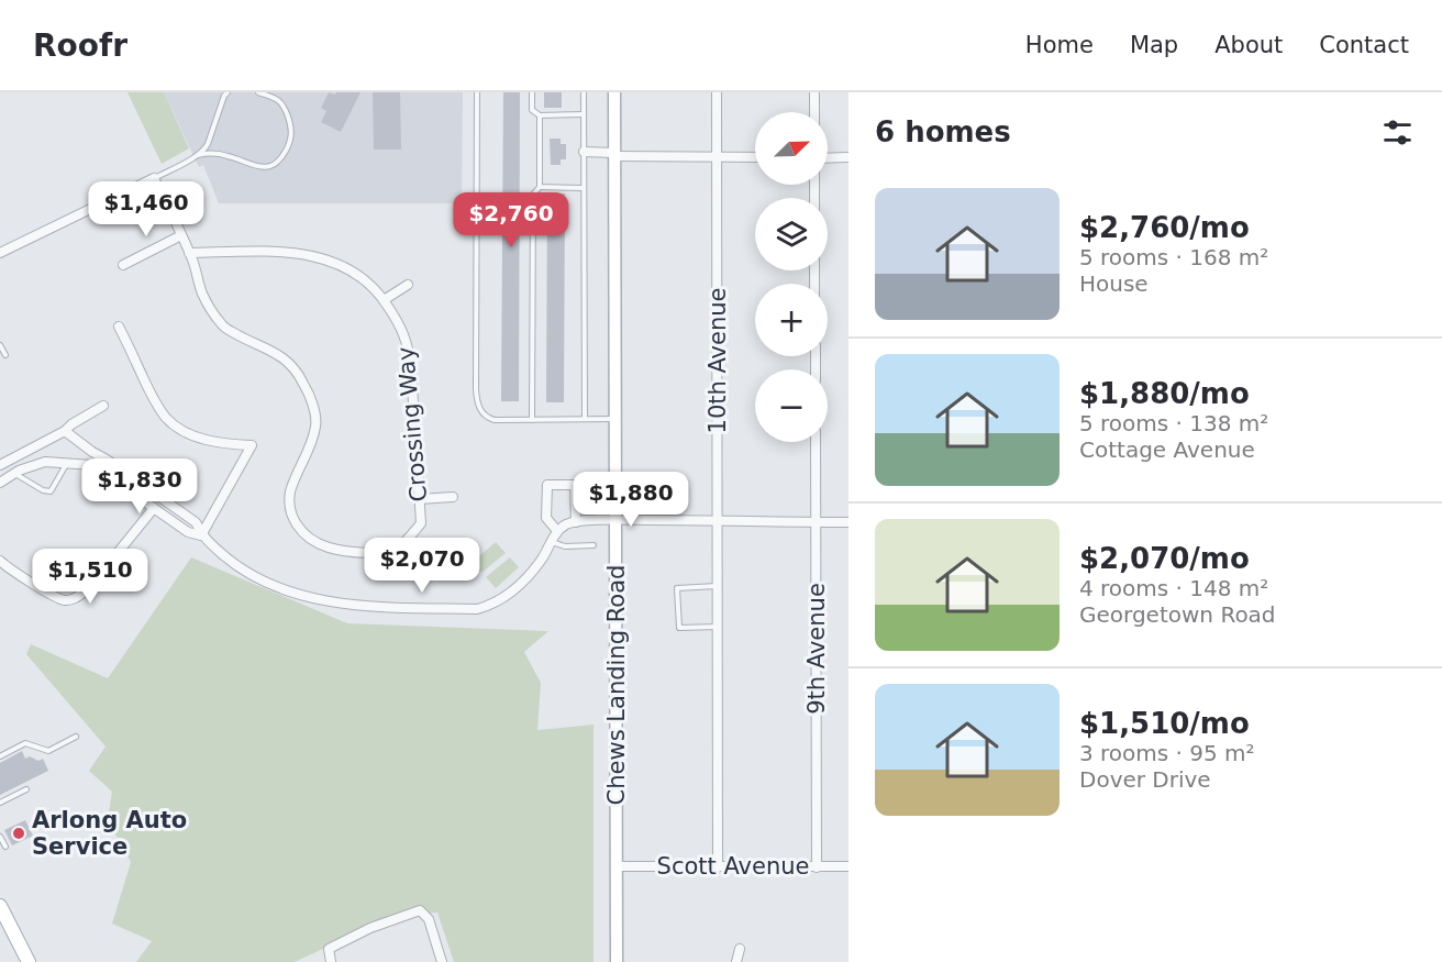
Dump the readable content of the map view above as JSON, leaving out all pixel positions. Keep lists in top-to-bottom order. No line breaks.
{"streets":{"street":["10th Avenue","Crossing Way","9th Avenue","Chews Landing Road","Scott Avenue"]},"crossings":[["10th Avenue","Scott Avenue"],["9th Avenue","Scott Avenue"],["Chews Landing Road","Scott Avenue"]],"places":["Arlong Auto Service"],"north":"top right","page":{"header":"Roofr","nav":["Home","Map","About","Contact"],"heading":"6 homes","map_buttons":["+","−"],"list":[{"name":"$2,760/mo","note":"5 rooms · 168 m² · House"},{"name":"$1,880/mo","note":"5 rooms · 138 m² · Cottage Avenue"},{"name":"$2,070/mo","note":"4 rooms · 148 m² · Georgetown Road"},{"name":"$1,510/mo","note":"3 rooms · 95 m² · Dover Drive"}],"price":["$1,460","$2,760","$1,830","$1,880","$2,070","$1,510"]}}
